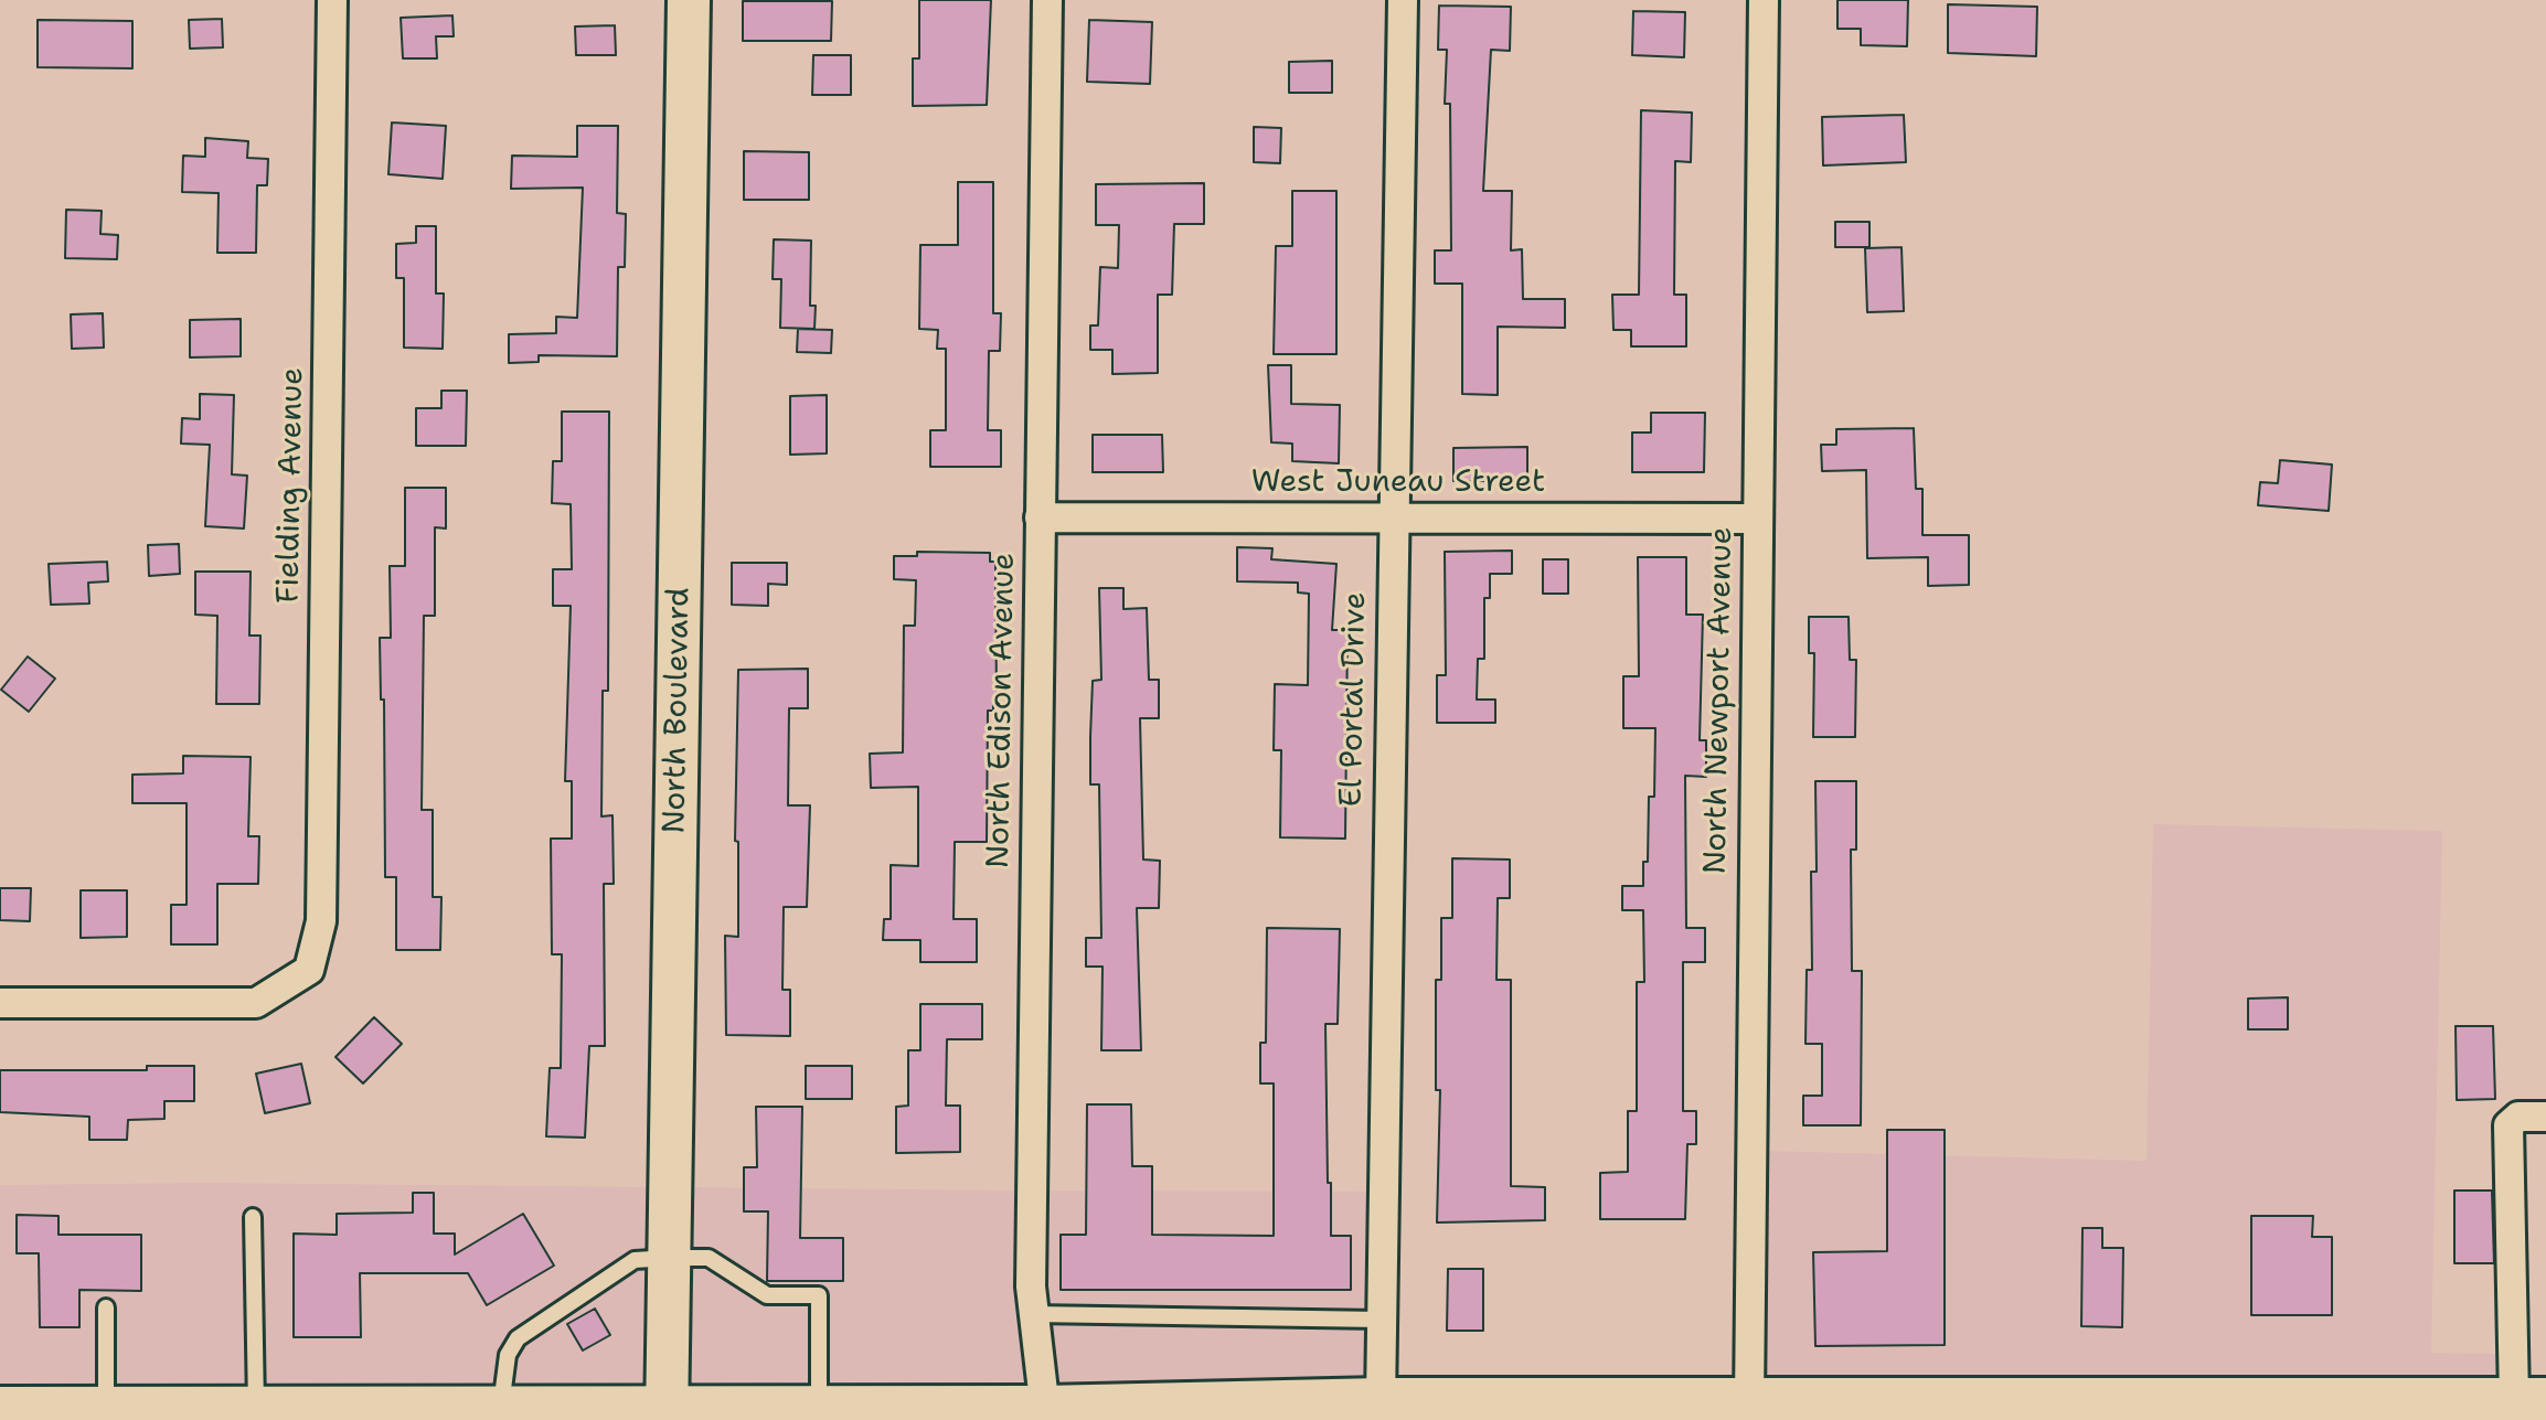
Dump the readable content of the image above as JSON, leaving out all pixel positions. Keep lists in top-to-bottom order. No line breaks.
{"streets":{"main road":["North Boulevard"],"street":["West Juneau Street","Fielding Avenue","El Portal Drive","North Newport Avenue","North Edison Avenue"]},"crossings":[["West Juneau Street","El Portal Drive"],["West Juneau Street","North Newport Avenue"],["West Juneau Street","North Edison Avenue"]]}
